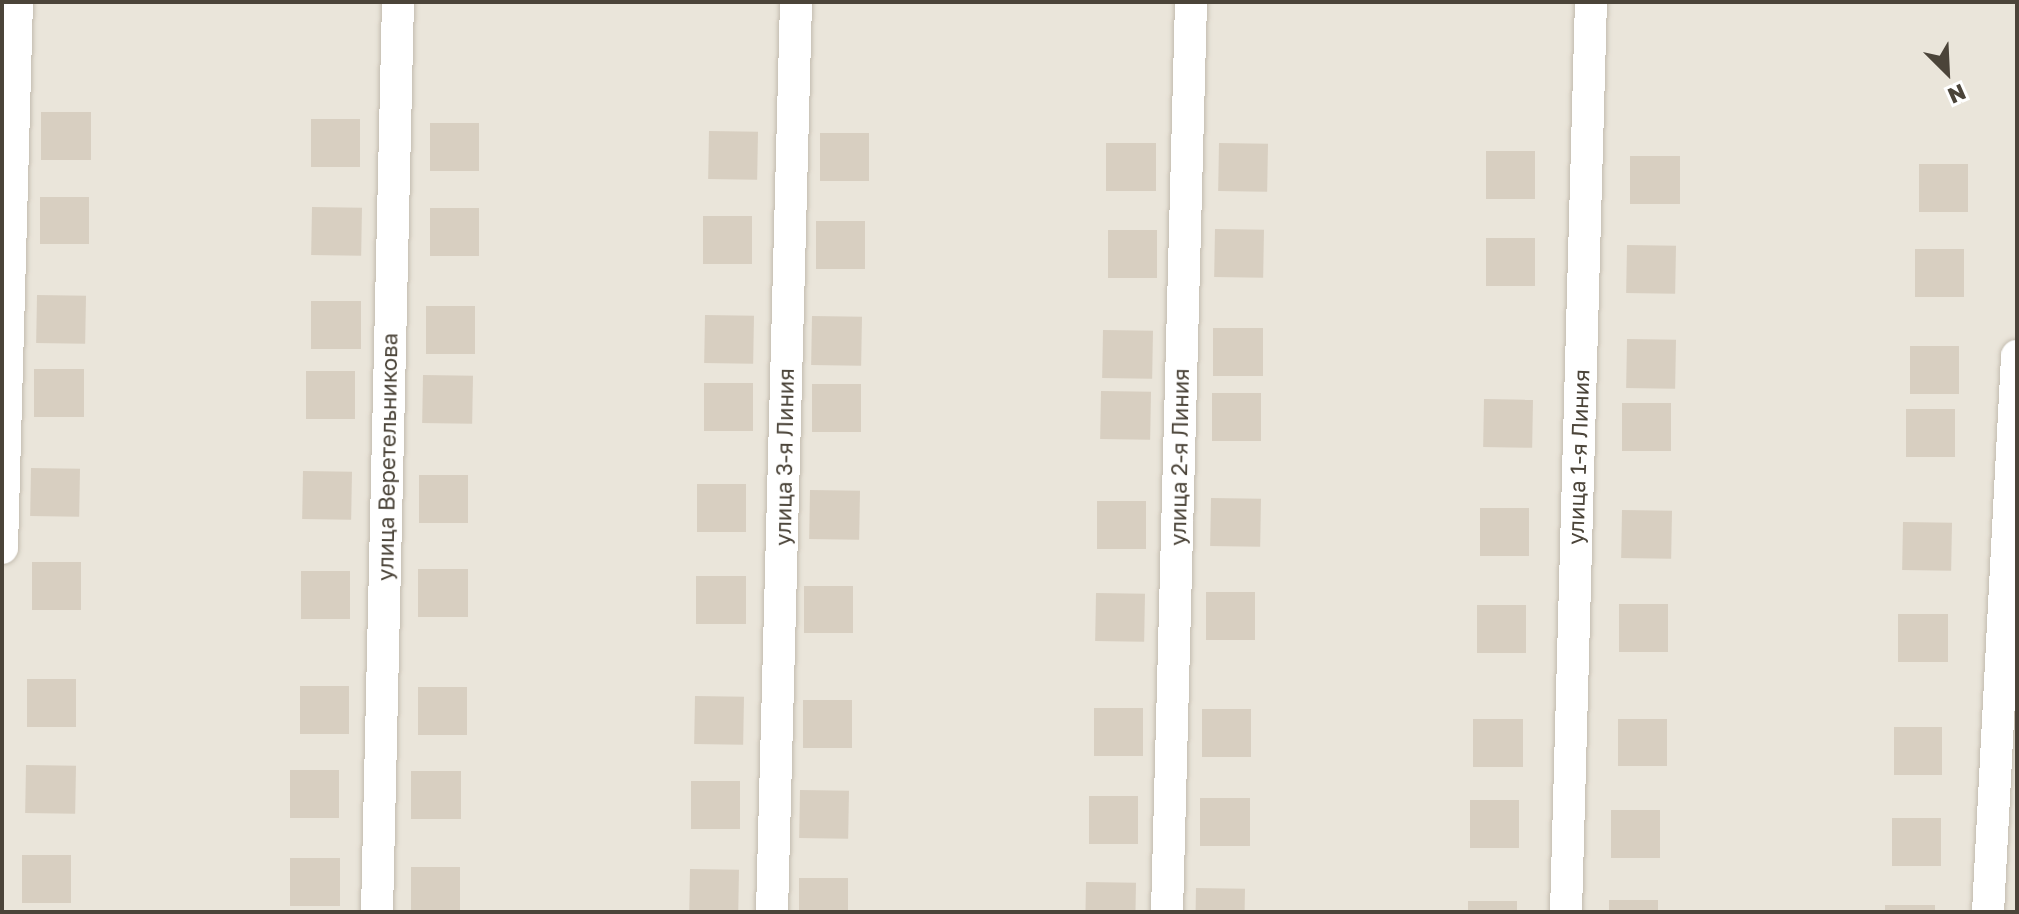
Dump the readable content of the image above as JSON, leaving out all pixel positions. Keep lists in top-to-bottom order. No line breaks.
{"streets":{"street":["улица Веретельникова","улица 3-я Линия","улица 2-я Линия","улица 1-я Линия"]},"north":"bottom right"}
